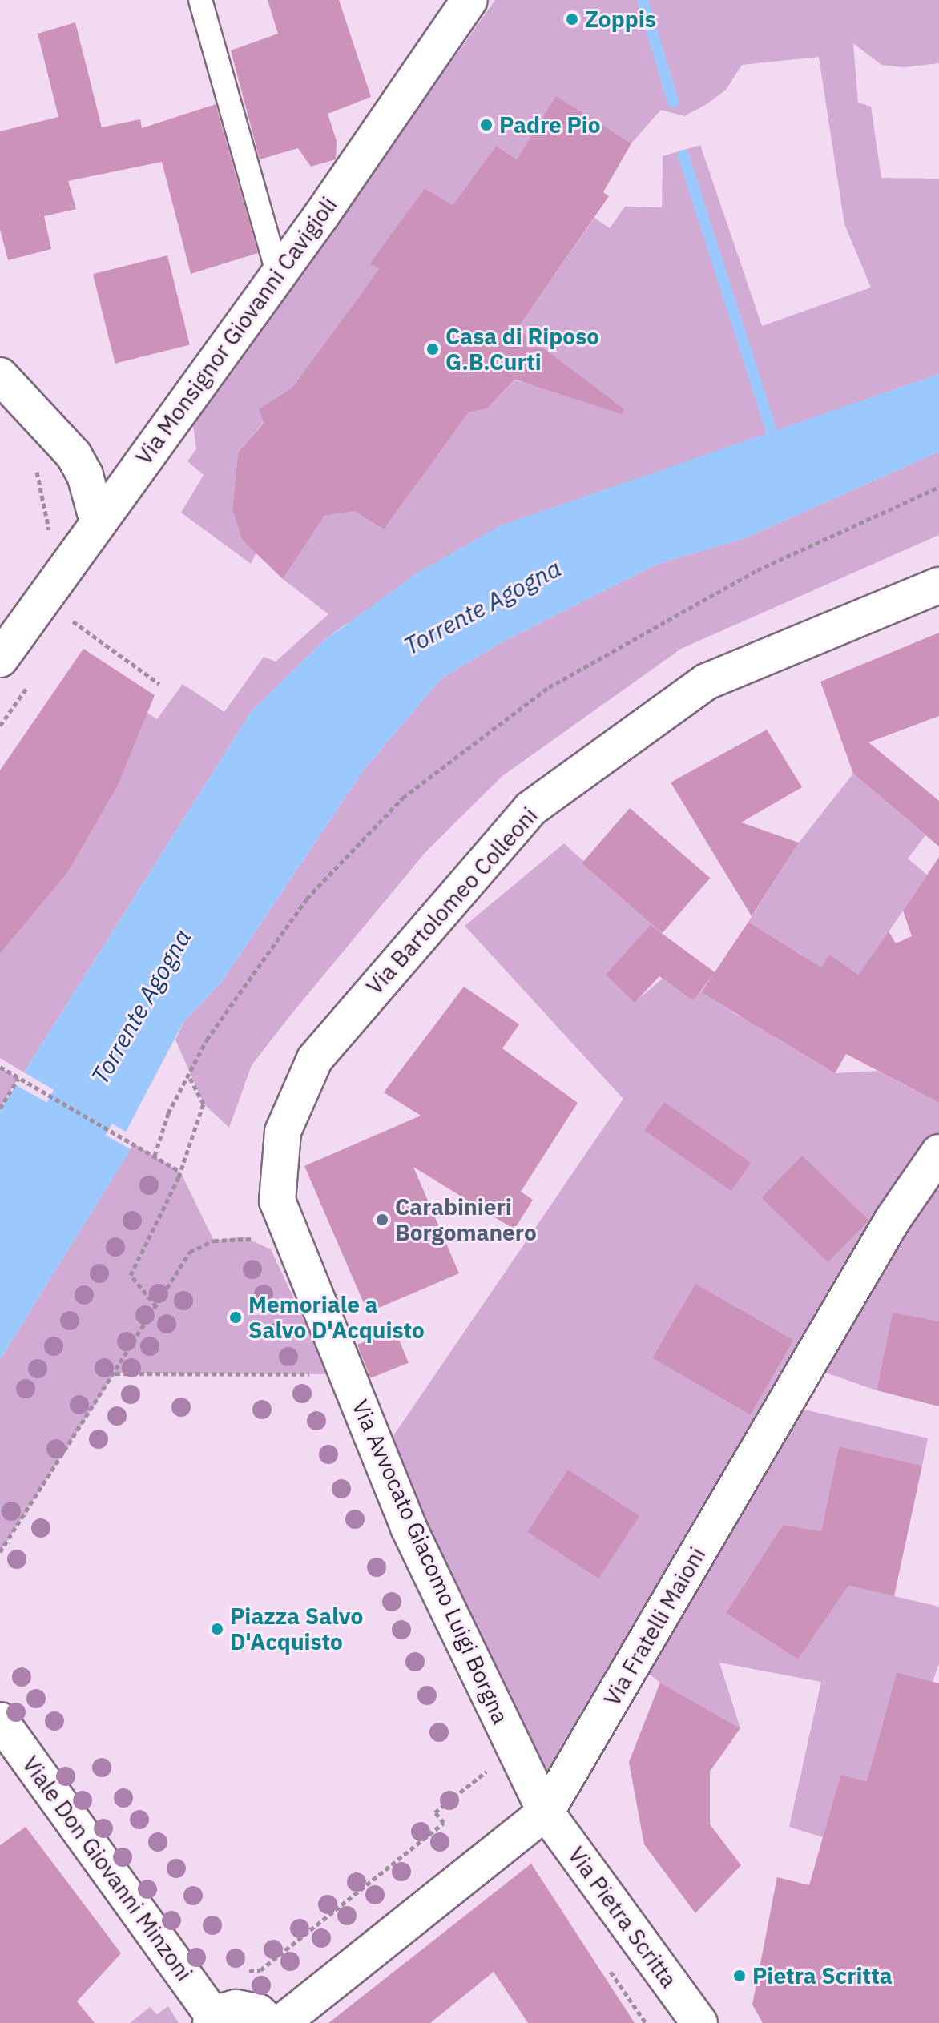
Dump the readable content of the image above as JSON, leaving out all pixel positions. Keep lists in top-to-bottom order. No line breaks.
{"streets":{"street":["Via Monsignor Giovanni Cavigioli","Via Bartolomeo Colleoni","Via Avvocato Giacomo Luigi Borgna","Via Fratelli Maioni","Viale Don Giovanni Minzoni","Via Pietra Scritta"]},"crossings":[["Via Bartolomeo Colleoni","Via Avvocato Giacomo Luigi Borgna"],["Via Avvocato Giacomo Luigi Borgna","Via Fratelli Maioni"],["Via Avvocato Giacomo Luigi Borgna","Via Pietra Scritta"],["Via Fratelli Maioni","Via Pietra Scritta"]],"water":["Torrente Agogna"],"places":["Zoppis","Padre Pio","Casa di Riposo G.B.Curti","Carabinieri Borgomanero","Memoriale a Salvo D'Acquisto","Piazza Salvo D'Acquisto","Pietra Scritta"]}
